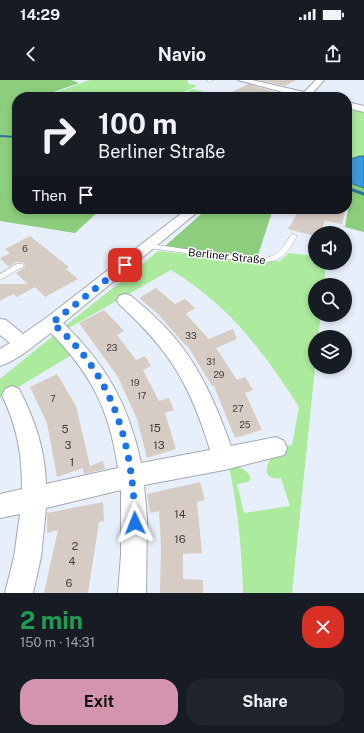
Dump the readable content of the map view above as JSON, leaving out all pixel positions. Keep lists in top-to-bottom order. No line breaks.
{"streets":{"lane":["Berliner Straße"]},"house_numbers":["6","33","23","31","29","19","17","7","27","25","15","5","3","13","1","14","16","2","4","6"],"page":{"status":"14:29","header":"Navio","turn":["100 m","Berliner Straße"],"then":"Then","heading":["2 min","150 m · 14:31"],"buttons":["Exit","Share"]}}
